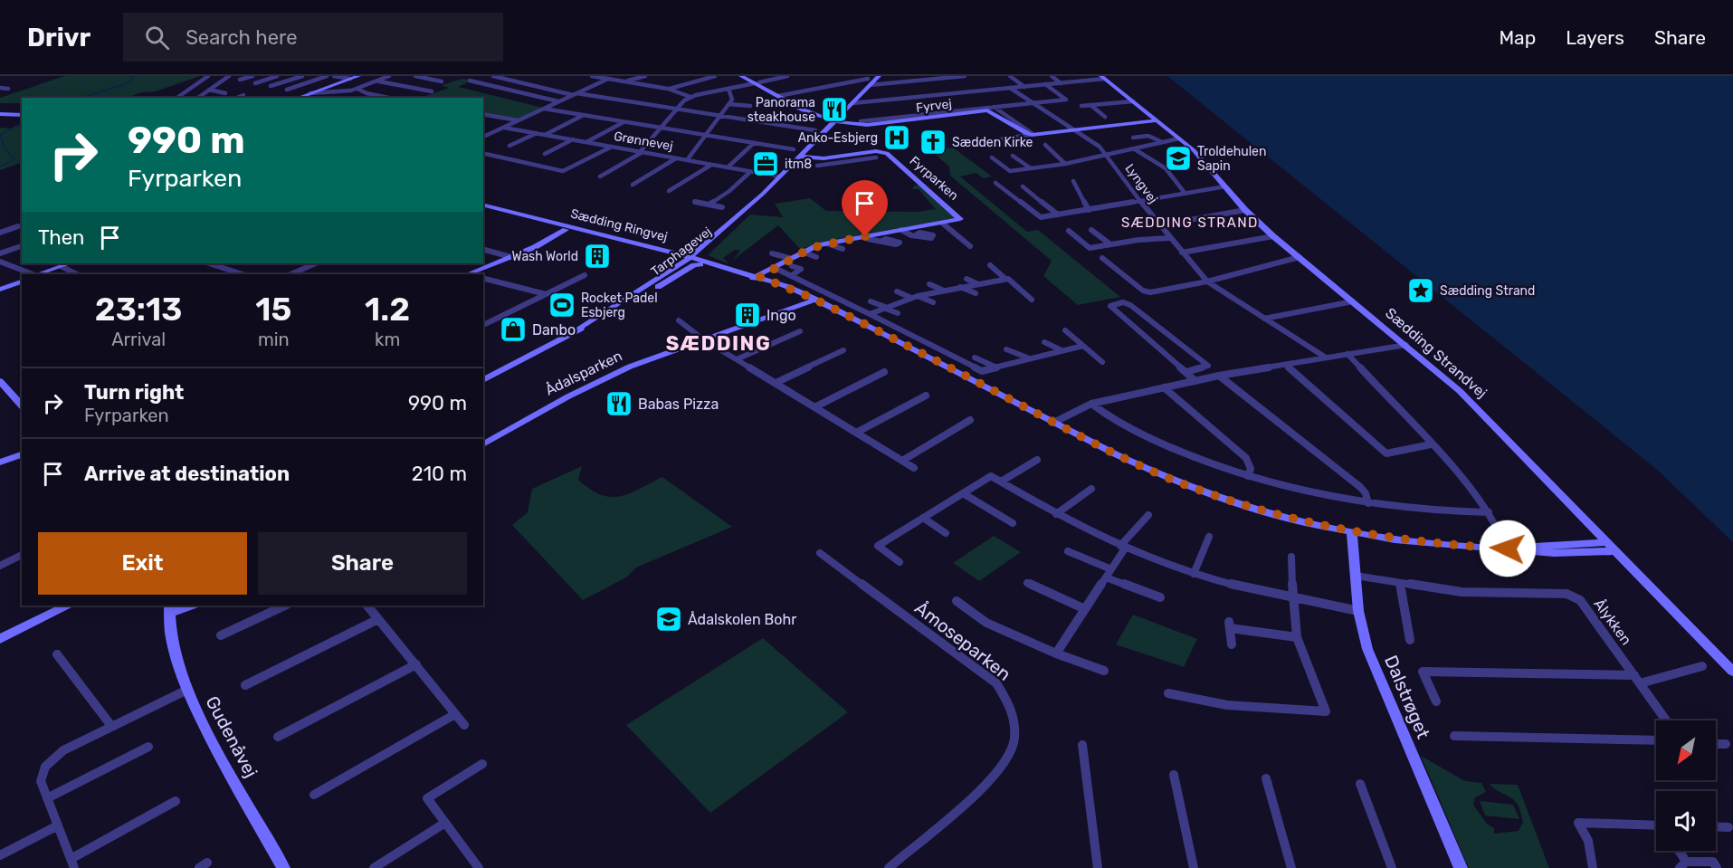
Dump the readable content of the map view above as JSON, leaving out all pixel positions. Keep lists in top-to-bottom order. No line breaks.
{"streets":{"street":["Fyrvej","Grønnevej","Fyrparken","Lyngvej","Sædding Ringvej","Tarphagevej","Sædding Strandvej","Ådalsparken","Ålykken","Åmoseparken","Dalstrøget","Gudenåvej"]},"crossings":[["Fyrvej","Tarphagevej"],["Grønnevej","Tarphagevej"],["Fyrparken","Sædding Ringvej"],["Fyrparken","Tarphagevej"],["Sædding Ringvej","Tarphagevej"],["Sædding Ringvej","Sædding Strandvej"],["Sædding Ringvej","Ådalsparken"],["Sædding Ringvej","Dalstrøget"],["Ålykken","Dalstrøget"]],"districts":["SÆDDING STRAND","SÆDDING"],"places":{"restaurant":["Panorama steakhouse","Babas Pizza"],"hospital":["Anko-Esbjerg"],"church":["Sædden Kirke"],"school or university":["Troldehulen Sapin","Ådalskolen Bohr"],"office":["itm8"],"building":["Wash World","Ingo"],"place":["Sædding Strand"],"sports":["Rocket Padel Esbjerg"],"shop":["Danbo"]},"north":"bottom left","page":{"header":"Drivr","search":"Search here","nav":["Map","Layers","Share"],"turn":["990 m","Fyrparken"],"then":"Then","eta":["23:13","Arrival","15","min","1.2","km"],"list":[{"name":"Turn right","note":"Fyrparken","value":"990 m"},{"name":"Arrive at destination","value":"210 m"}],"buttons":["Exit","Share"]}}
